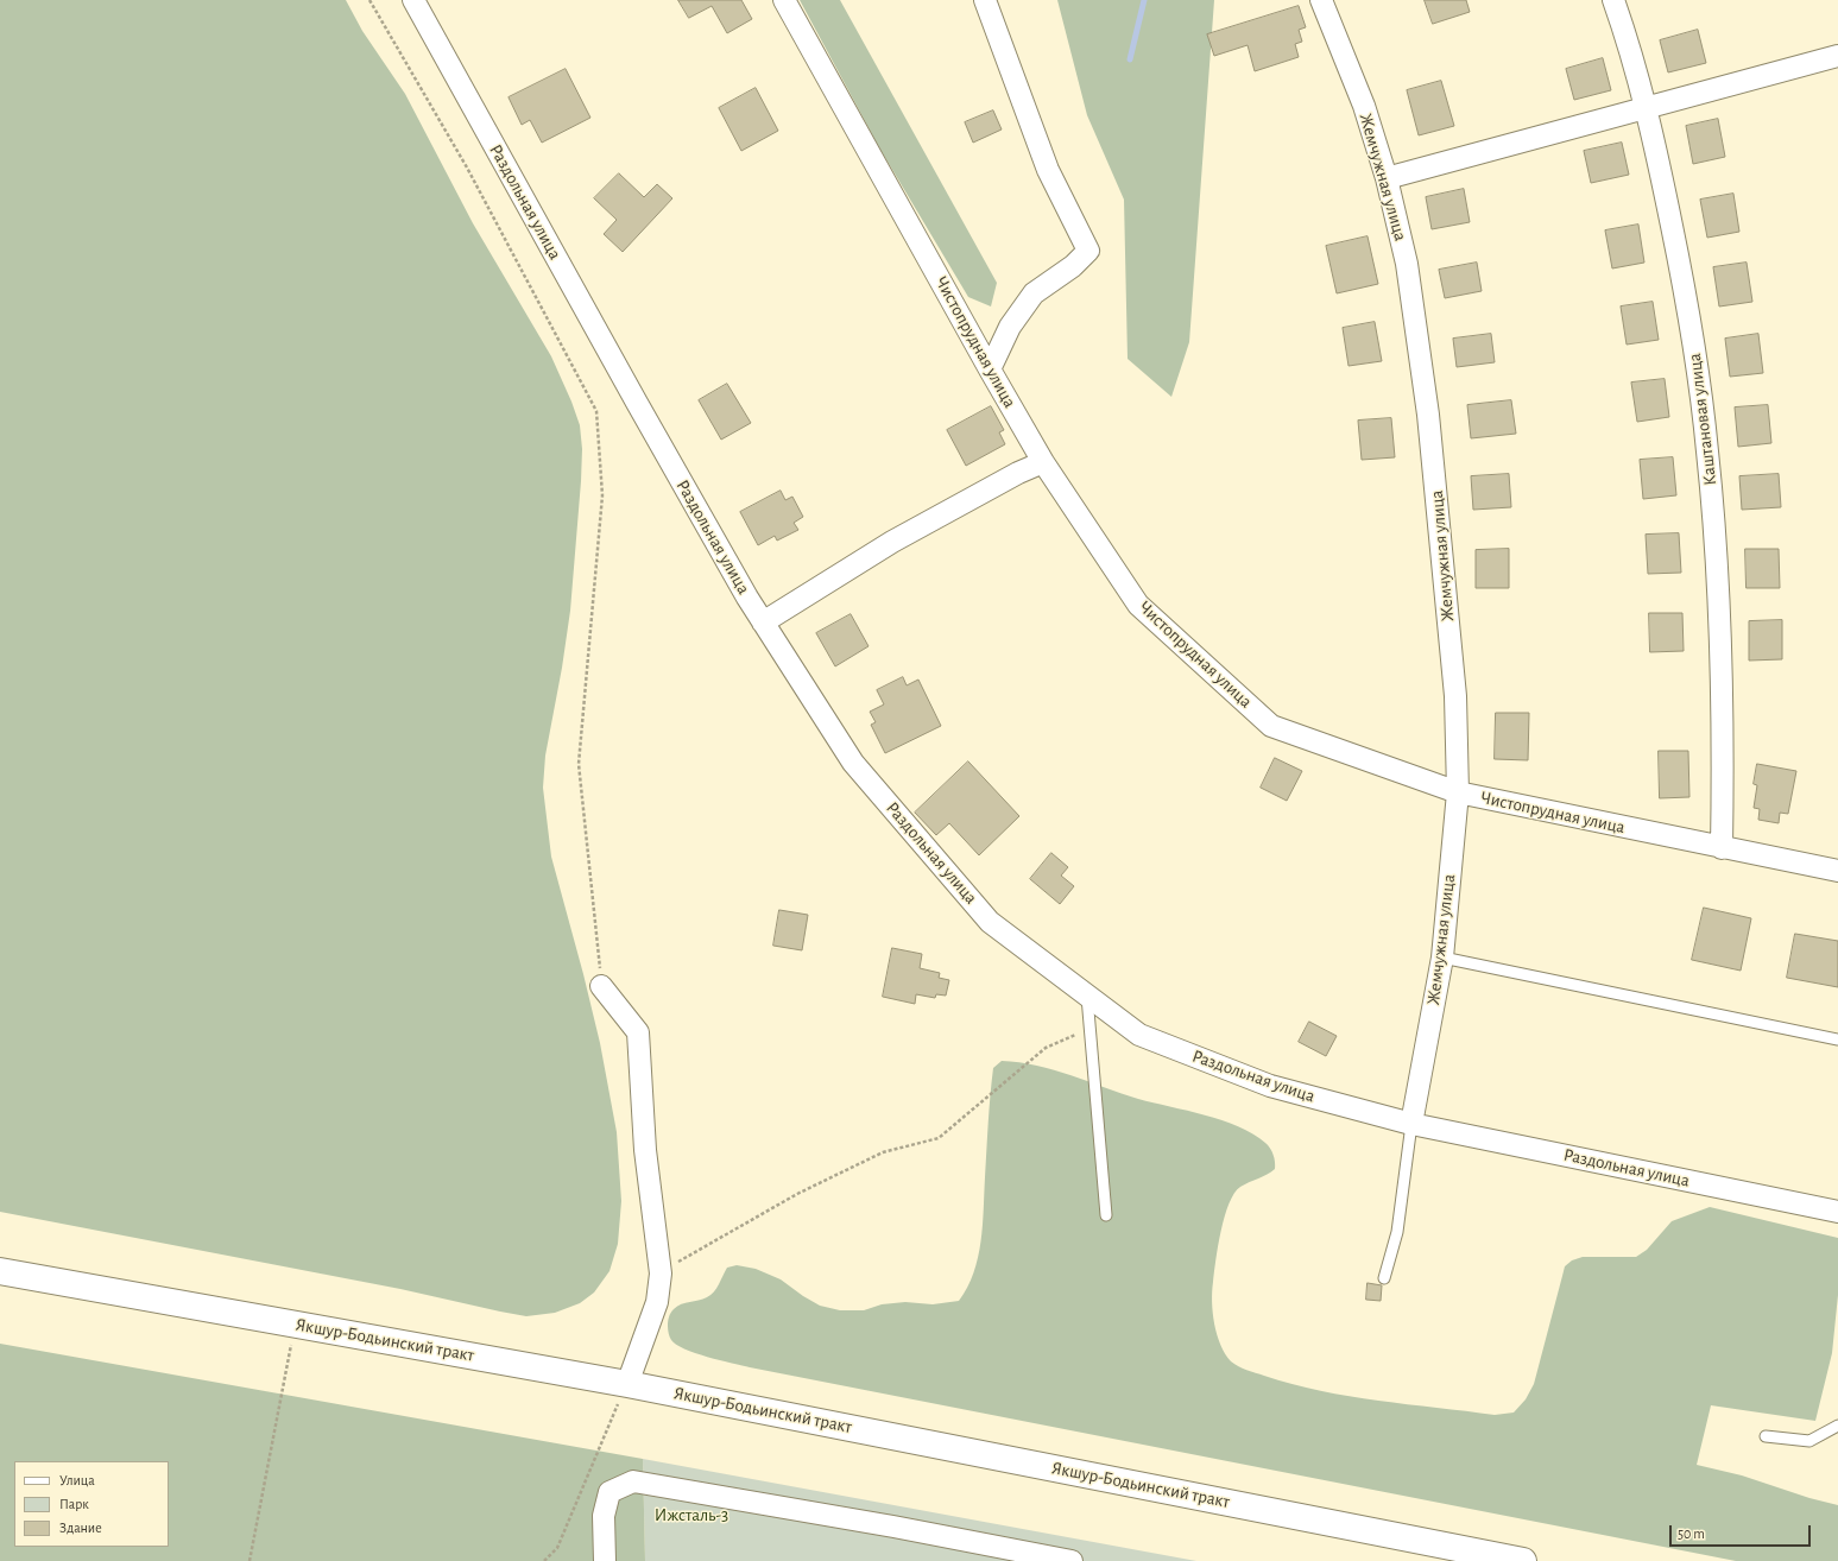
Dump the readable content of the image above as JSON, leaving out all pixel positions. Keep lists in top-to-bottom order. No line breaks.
{"streets":{"main road":["Якшур-Бодьинский тракт"],"street":["Жемчужная улица","Раздольная улица","Чистопрудная улица","Каштановая улица"]},"crossings":[["Жемчужная улица","Раздольная улица"],["Жемчужная улица","Чистопрудная улица"],["Чистопрудная улица","Каштановая улица"]],"parks":["Ижсталь-3"],"legend":["Улица","Парк","Здание"],"scale_bar":"50 m"}
